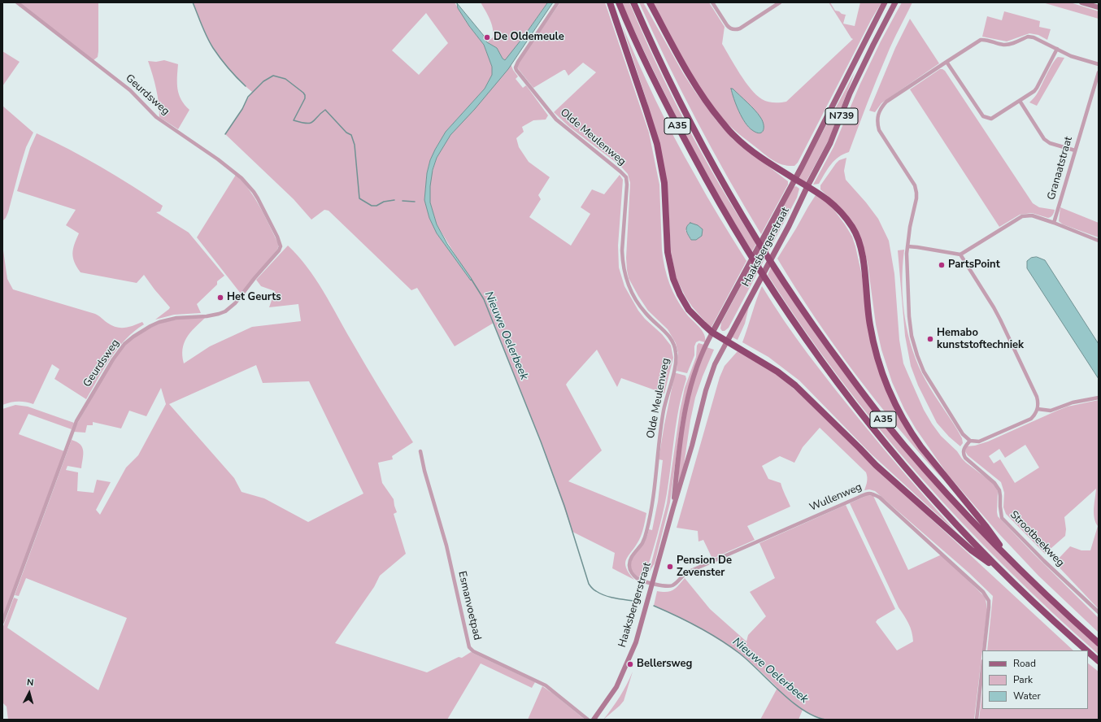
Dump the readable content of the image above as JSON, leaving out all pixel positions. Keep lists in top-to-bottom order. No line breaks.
{"streets":{"highway":["A35"],"main road":["N739","Haaksbergerstraat"],"street":["Geurdsweg","Olde Meulenweg","Granaatstraat","Wullenweg","Strootbeekweg","Esmanvoetpad"]},"crossings":[["A35","Haaksbergerstraat"],["Olde Meulenweg","Haaksbergerstraat"],["Olde Meulenweg","Wullenweg"],["Haaksbergerstraat","Wullenweg"]],"water":["Nieuwe Oelerbeek"],"places":["De Oldemeule","PartsPoint","Het Geurts","Hemabo kunststoftechniek","Pension De Zevenster","Bellersweg"],"legend":["Road","Park","Water"],"north":"top"}
